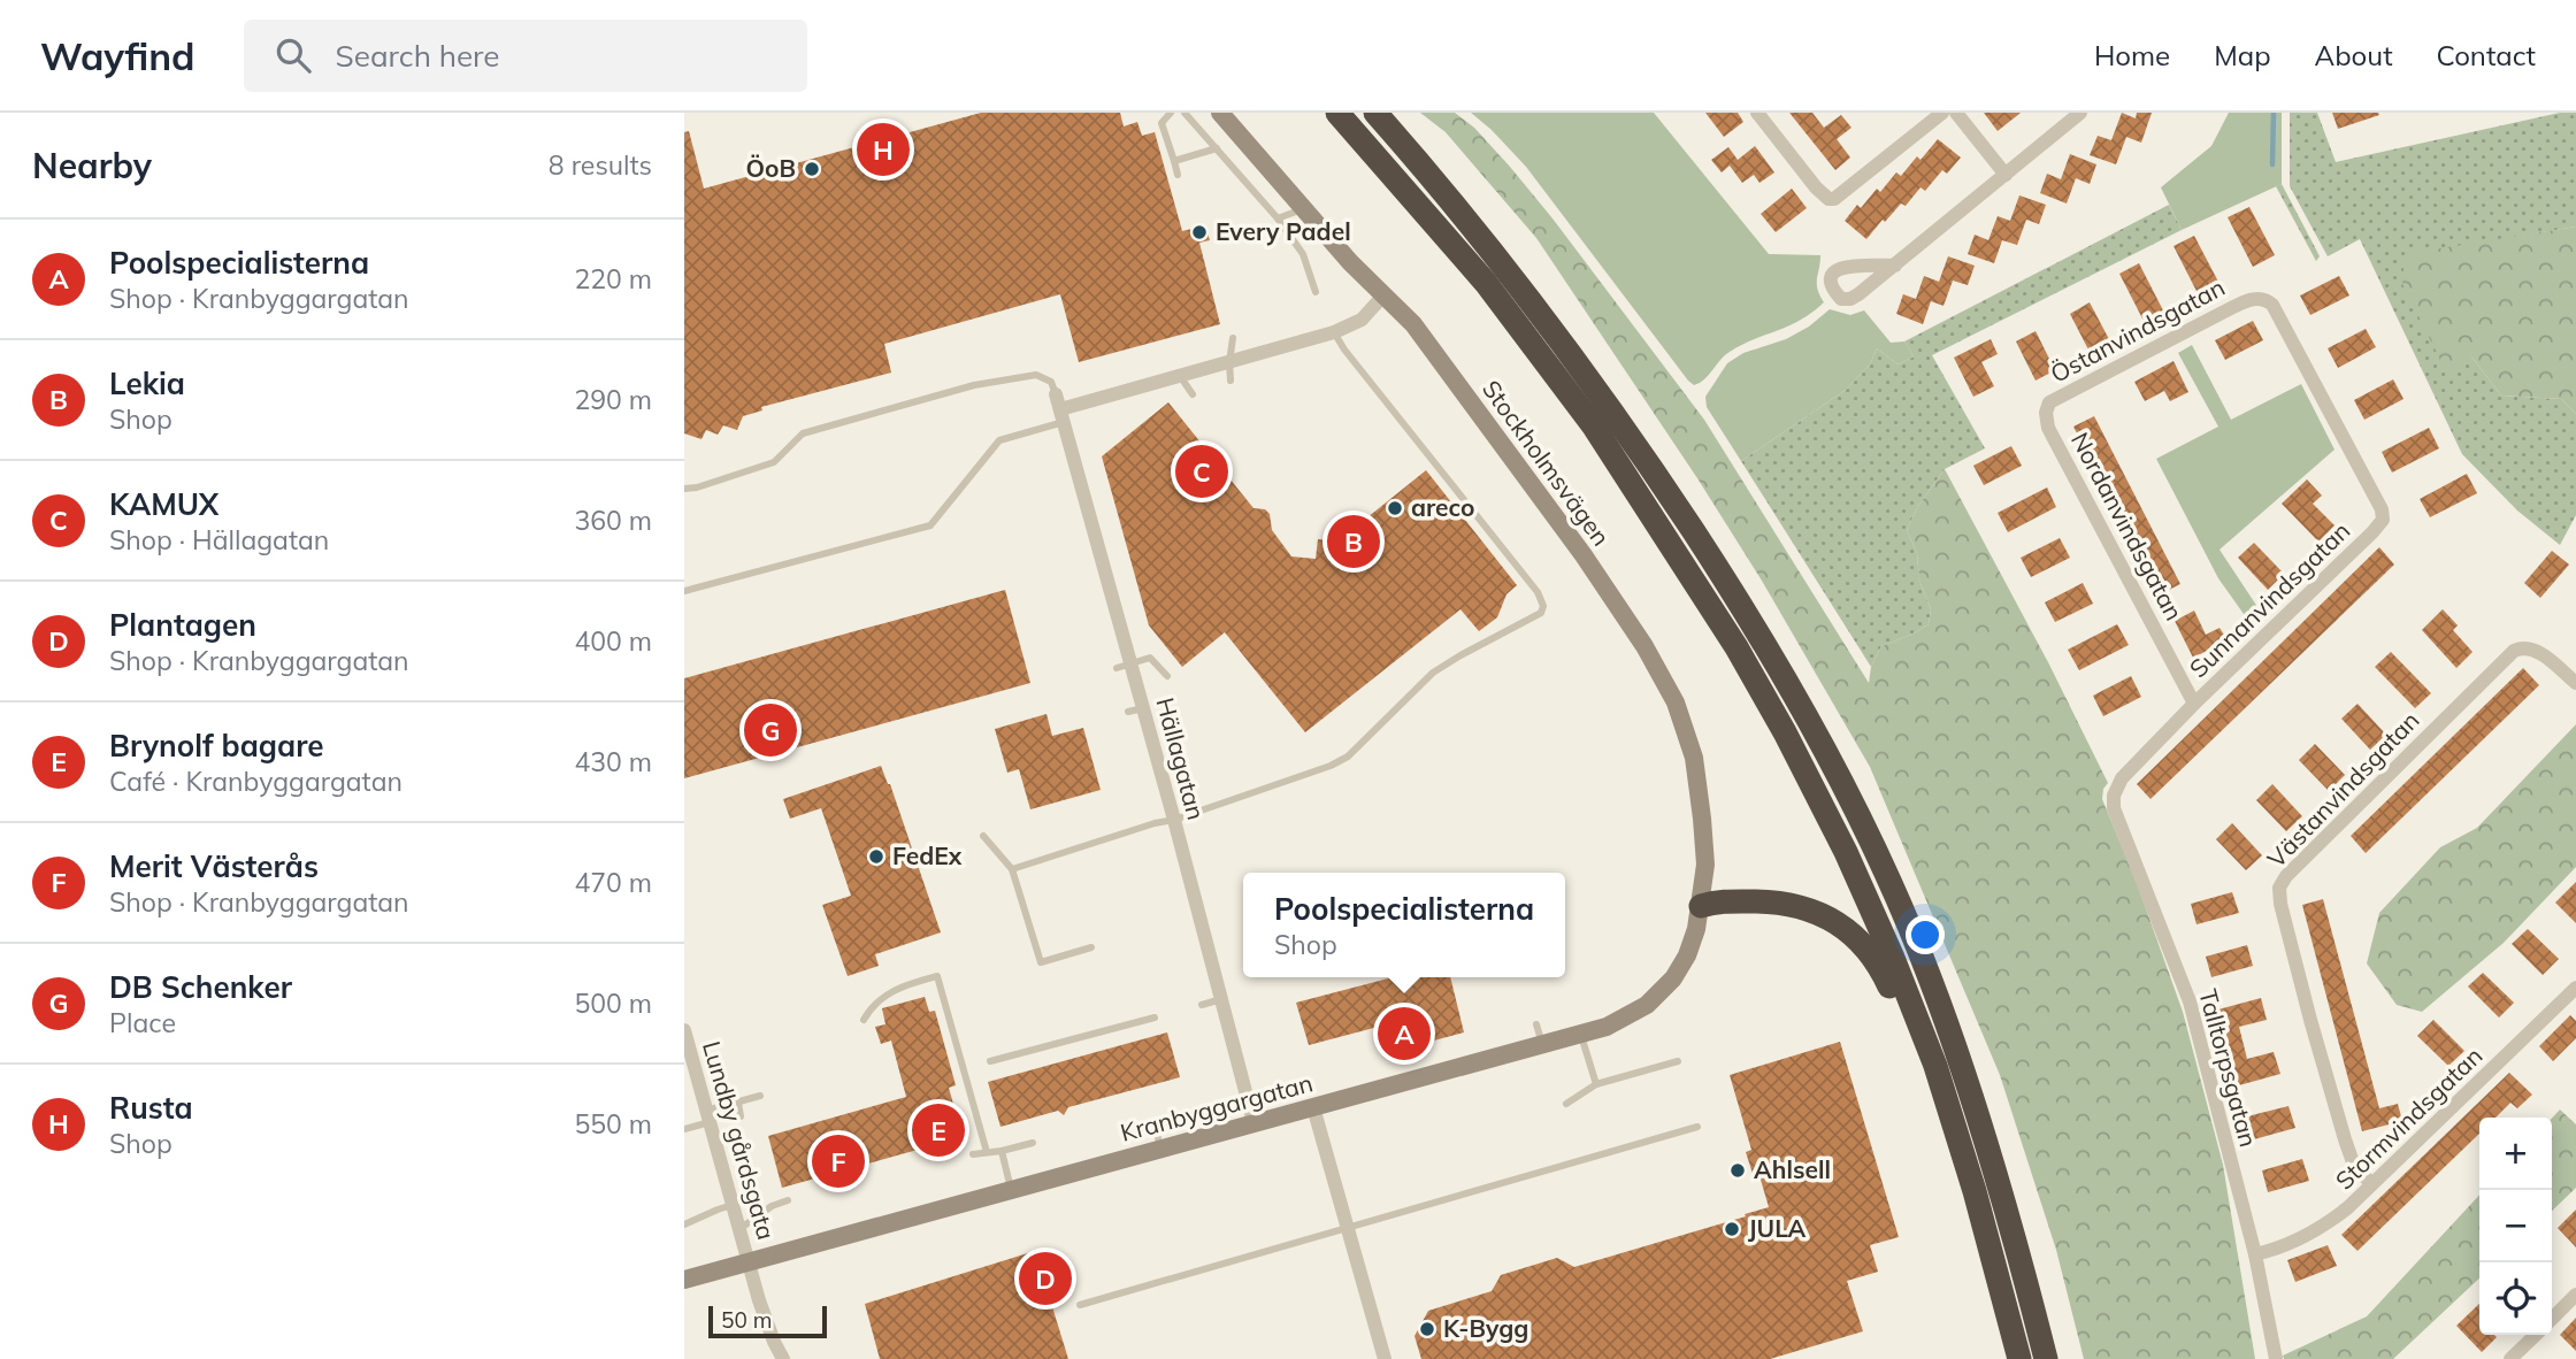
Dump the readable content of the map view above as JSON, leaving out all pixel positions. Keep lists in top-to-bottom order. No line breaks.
{"streets":{"street":["Östanvindsgatan","Stockholmsvägen","Nordanvindsgatan","Sunnanvindsgatan","Hällagatan","Västanvindsgatan","Talltorpsgatan","Kranbyggargatan","Stormvindsgatan","Lundby gårdsgata"]},"crossings":[["Östanvindsgatan","Nordanvindsgatan"],["Östanvindsgatan","Sunnanvindsgatan"],["Stockholmsvägen","Kranbyggargatan"],["Nordanvindsgatan","Sunnanvindsgatan"],["Sunnanvindsgatan","Talltorpsgatan"],["Hällagatan","Kranbyggargatan"],["Västanvindsgatan","Stormvindsgatan"],["Talltorpsgatan","Stormvindsgatan"],["Kranbyggargatan","Lundby gårdsgata"]],"places":["ÖoB","Every Padel","areco","FedEx","Ahlsell","JULA","K-Bygg"],"scale_bar":"50 m","page":{"header":"Wayfind","search":"Search here","nav":["Home","Map","About","Contact"],"heading":["Nearby","8 results"],"pins":["H","C","B","G","A","E","F","D"],"list":[{"mark":"A","name":"Poolspecialisterna","note":"Shop · Kranbyggargatan","value":"220 m"},{"mark":"B","name":"Lekia","note":"Shop","value":"290 m"},{"mark":"C","name":"KAMUX","note":"Shop · Hällagatan","value":"360 m"},{"mark":"D","name":"Plantagen","note":"Shop · Kranbyggargatan","value":"400 m"},{"mark":"E","name":"Brynolf bagare","note":"Café · Kranbyggargatan","value":"430 m"},{"mark":"F","name":"Merit Västerås","note":"Shop · Kranbyggargatan","value":"470 m"},{"mark":"G","name":"DB Schenker","note":"Place","value":"500 m"},{"mark":"H","name":"Rusta","note":"Shop","value":"550 m"}],"popup":["Poolspecialisterna","Shop"],"map_buttons":["+","−"],"scale":"50 m"}}
